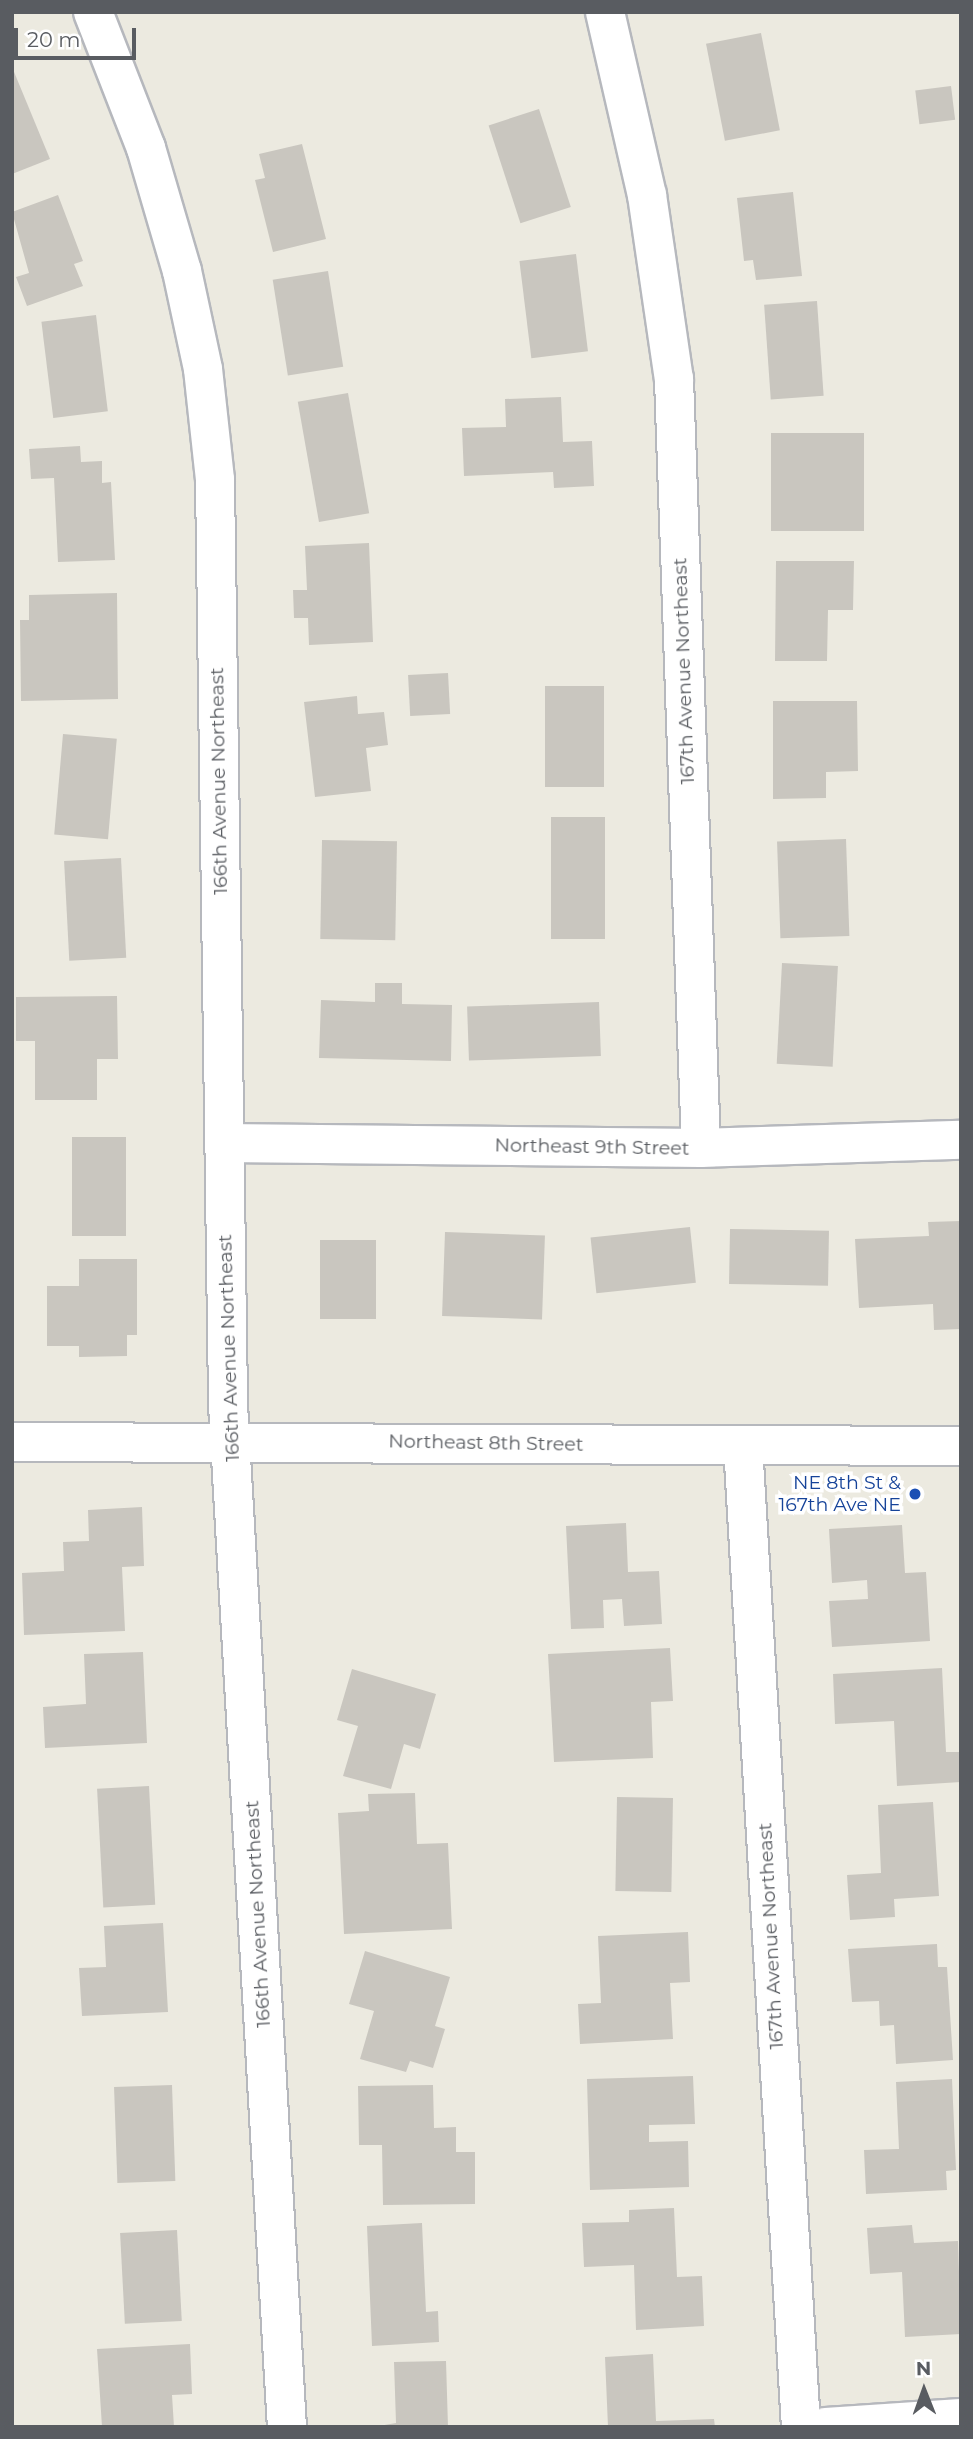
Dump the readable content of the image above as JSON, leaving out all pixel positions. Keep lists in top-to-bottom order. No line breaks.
{"streets":{"street":["167th Avenue Northeast","166th Avenue Northeast","Northeast 9th Street","Northeast 8th Street"]},"crossings":[["167th Avenue Northeast","Northeast 9th Street"],["167th Avenue Northeast","Northeast 8th Street"],["166th Avenue Northeast","Northeast 9th Street"],["166th Avenue Northeast","Northeast 8th Street"]],"places":["NE 8th St & 167th Ave NE"],"scale_bar":"20 m","north":"top"}
